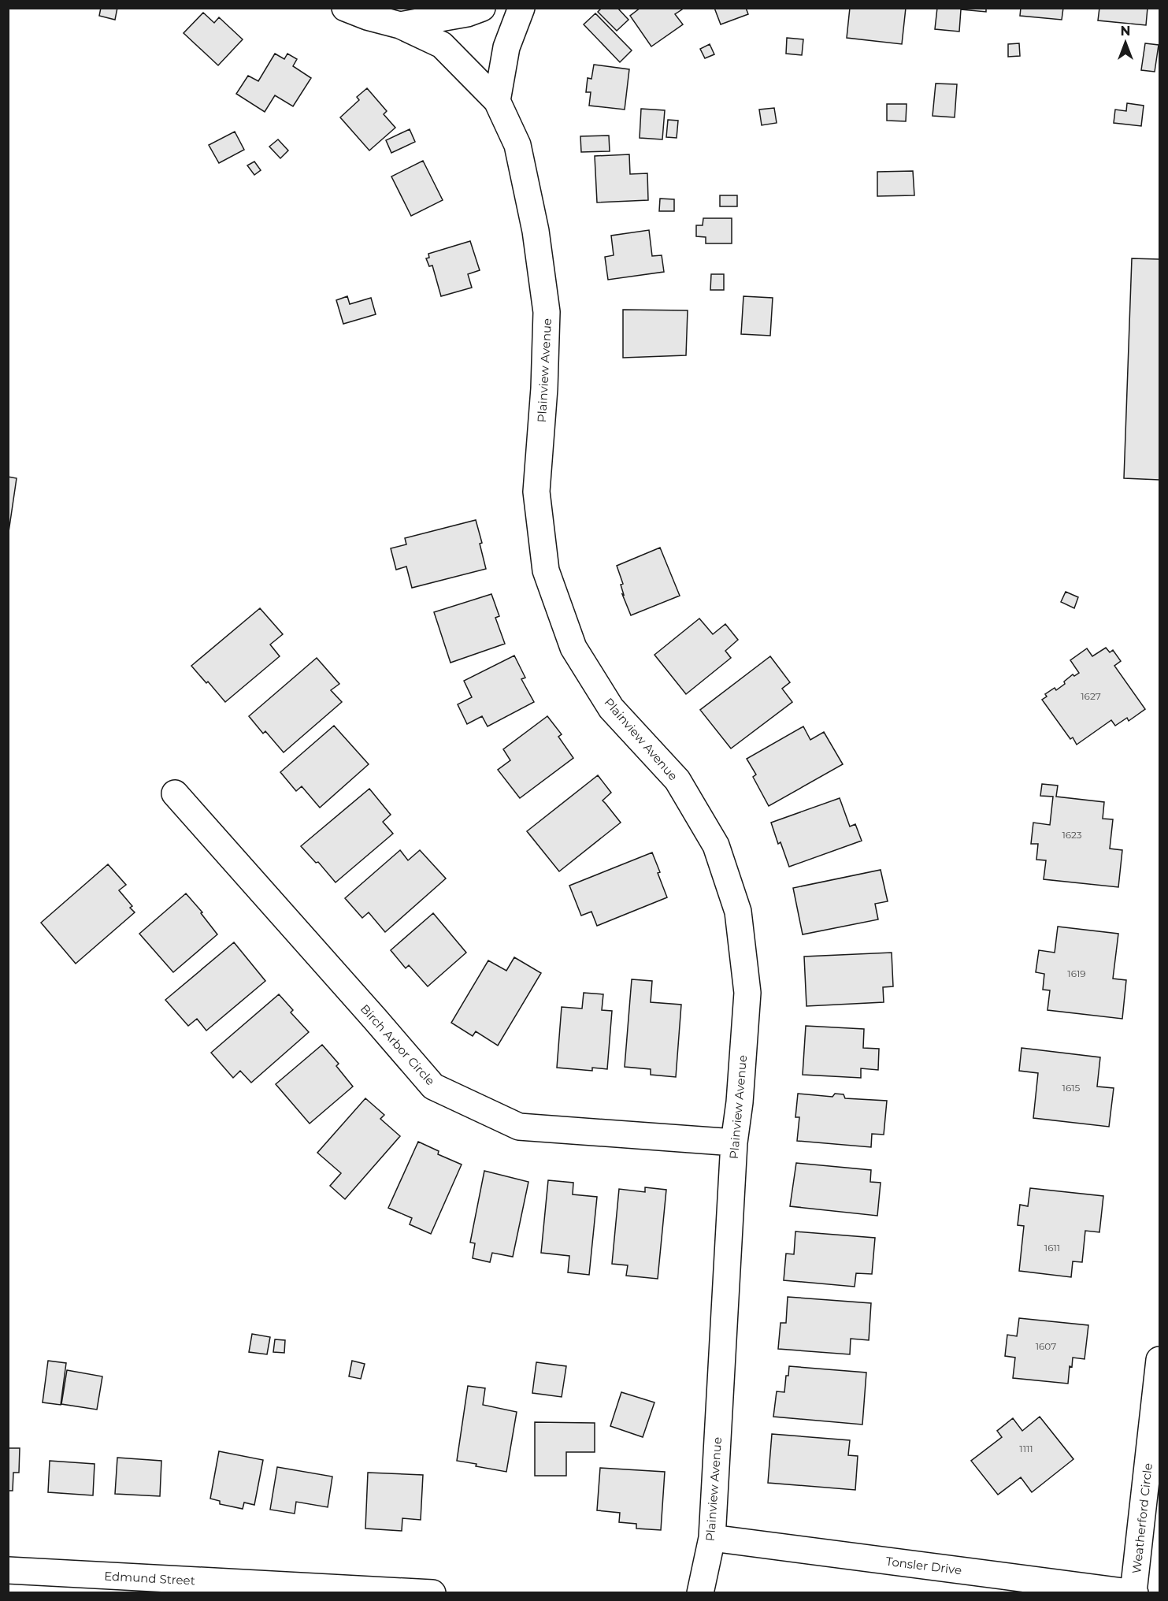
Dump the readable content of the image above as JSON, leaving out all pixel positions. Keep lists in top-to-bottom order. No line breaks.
{"streets":{"street":["Plainview Avenue","Birch Arbor Circle","Weatherford Circle","Tonsler Drive","Edmund Street"]},"crossings":[["Plainview Avenue","Birch Arbor Circle"],["Plainview Avenue","Tonsler Drive"],["Weatherford Circle","Tonsler Drive"]],"house_numbers":["1627","1623","1619","1615","1611","1607","1111"],"north":"top"}
